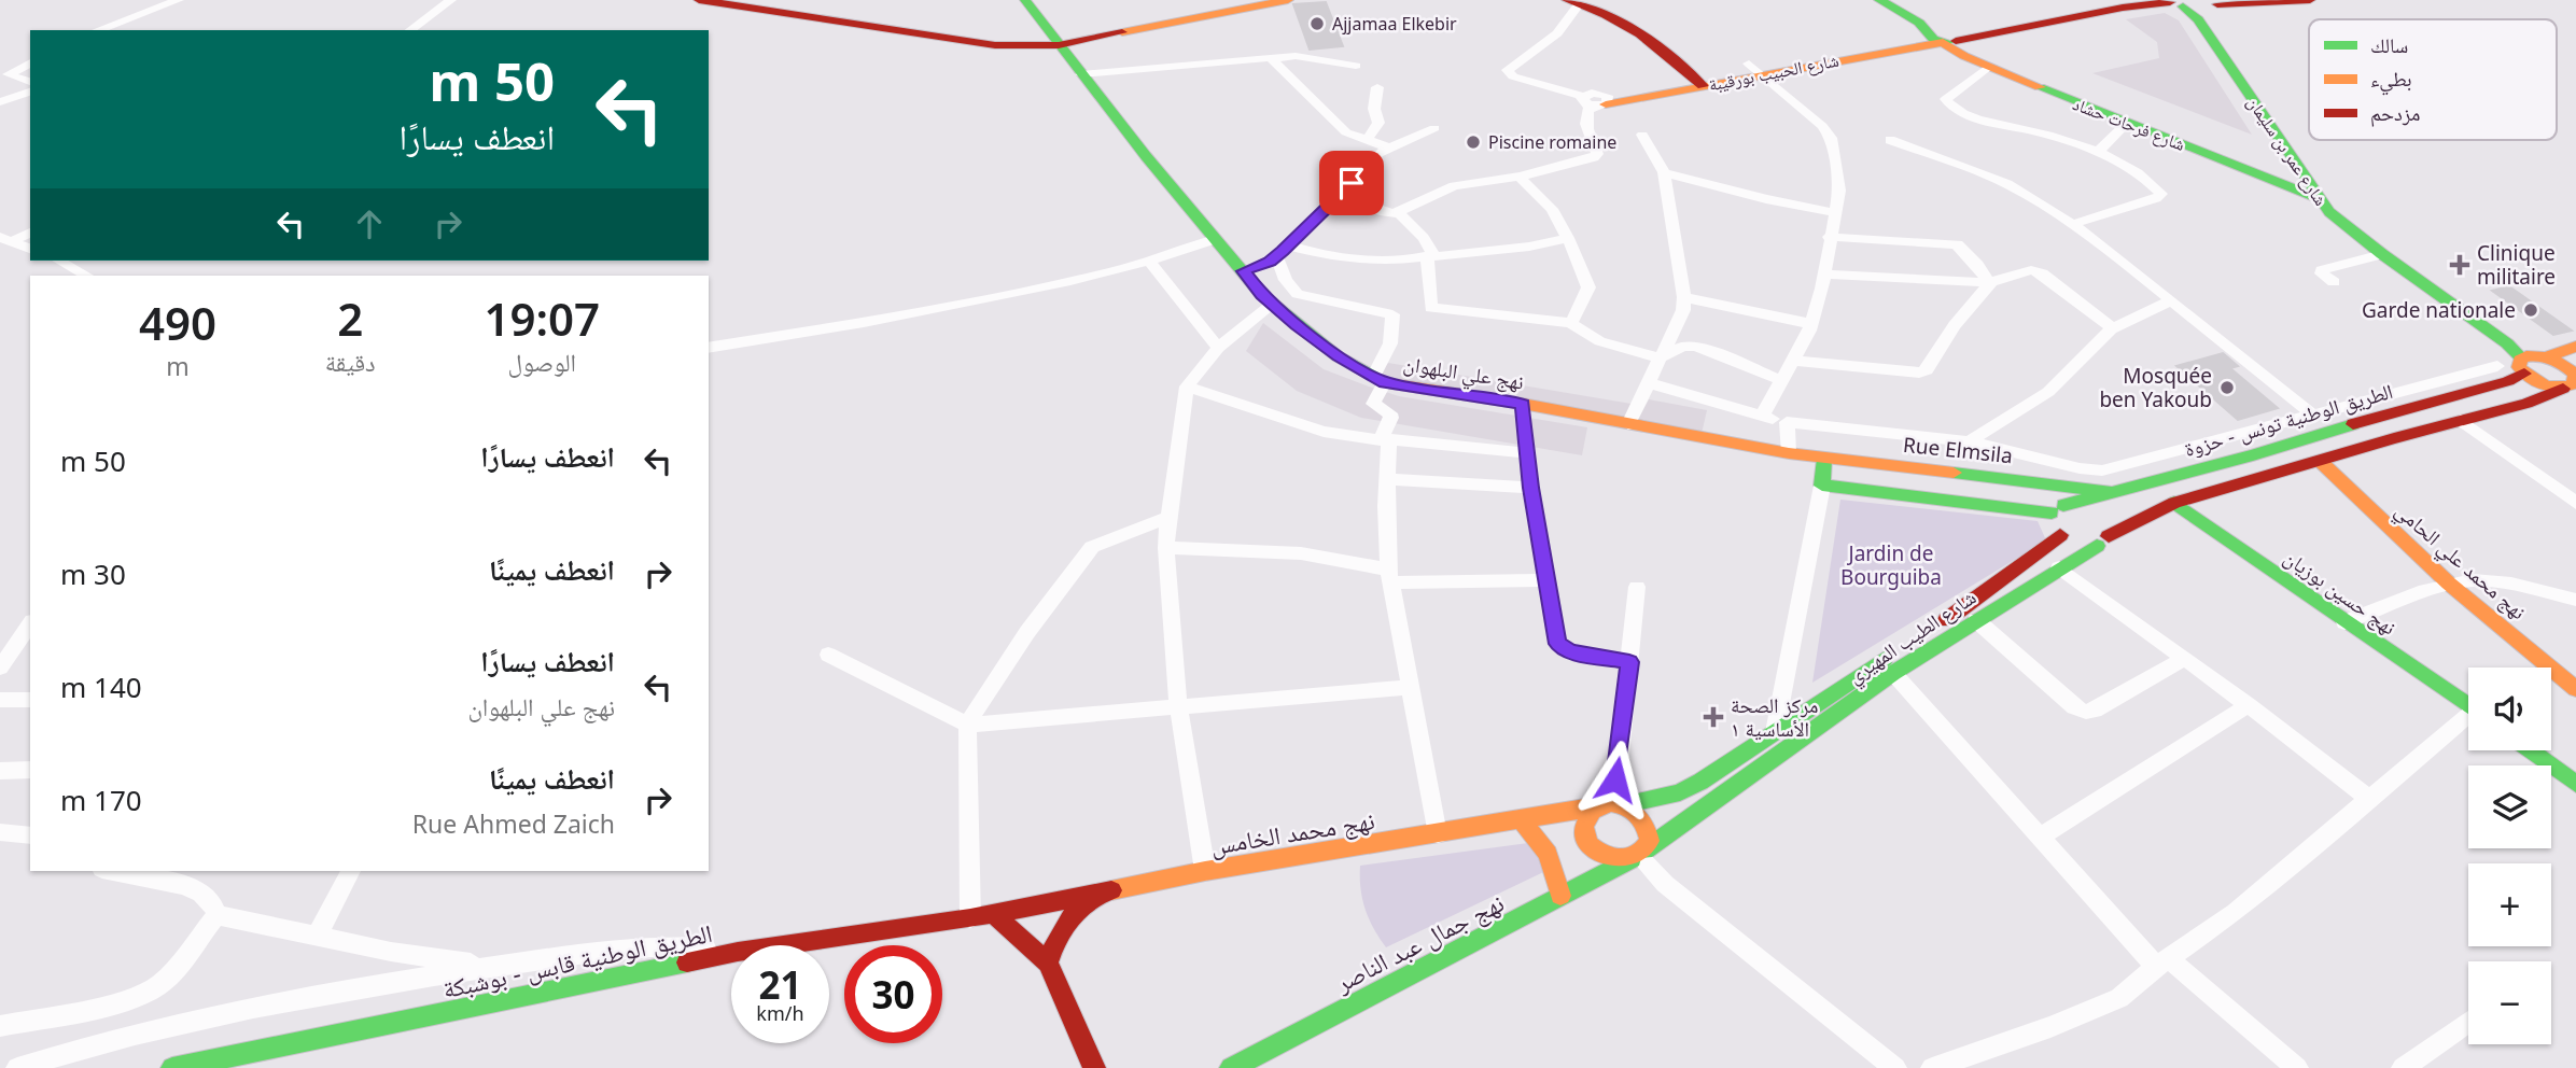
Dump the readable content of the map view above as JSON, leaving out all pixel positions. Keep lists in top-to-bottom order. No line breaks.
{"streets":{"main road":["شارع الحبيب بورقيبة","شارع فرحات حشاد","شارع عمر بن سليمان","نهج علي البلهوان","الطريق الوطنية تونس - حزوة","Rue Elmsila","نهج محمد علي الحامي","نهج حسين بوزيان","شارع الطيب المهيري","نهج محمد الخامس","نهج جمال عبد الناصر","الطريق الوطنية قابس - بوشبكة"]},"crossings":[["شارع الحبيب بورقيبة","شارع فرحات حشاد"],["شارع فرحات حشاد","شارع عمر بن سليمان"],["شارع عمر بن سليمان","الطريق الوطنية تونس - حزوة"],["نهج علي البلهوان","Rue Elmsila"],["الطريق الوطنية تونس - حزوة","Rue Elmsila"],["الطريق الوطنية تونس - حزوة","شارع الطيب المهيري"],["شارع الطيب المهيري","نهج محمد الخامس"],["شارع الطيب المهيري","نهج جمال عبد الناصر"],["نهج محمد الخامس","نهج جمال عبد الناصر"],["نهج محمد الخامس","الطريق الوطنية قابس - بوشبكة"]],"parks":["Jardin de Bourguiba"],"places":{"other":["Ajjamaa Elkebir","Piscine romaine","Garde nationale","Mosquée ben Yakoub"],"health":["Clinique militaire","مركز الصحة الأساسية ١"]},"legend":["سالك","بطيء","مزدحم"],"page":{"turn":["50 m","انعطف يسارًا"],"eta":["19:07","الوصول","2","دقيقة","490","m"],"list":[{"name":"انعطف يسارًا","value":"50 m"},{"name":"انعطف يمينًا","value":"30 m"},{"name":"انعطف يسارًا","note":"نهج علي البلهوان","value":"140 m"},{"name":"انعطف يمينًا","note":"Rue Ahmed Zaich","value":"170 m"}],"map_buttons":["+","−"],"speed":"21 km/h","limit":"30"}}
